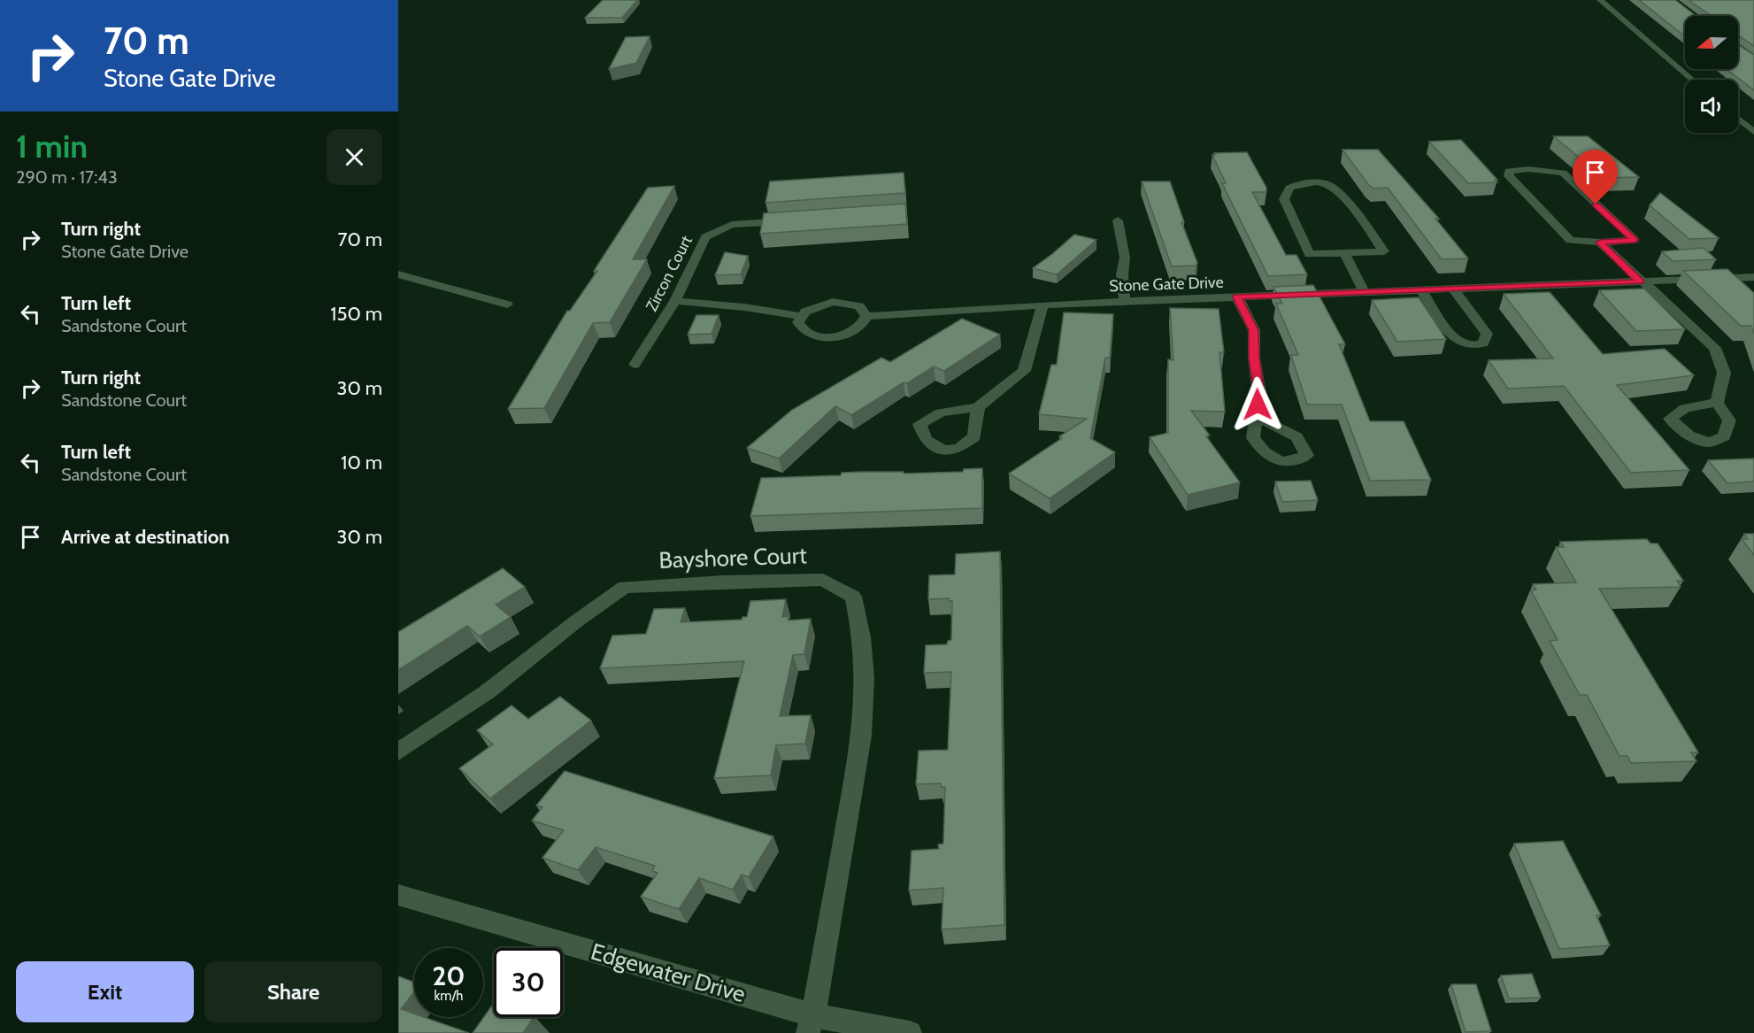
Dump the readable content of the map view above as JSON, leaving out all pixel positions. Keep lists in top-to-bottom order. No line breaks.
{"streets":{"street":["Zircon Court","Stone Gate Drive","Bayshore Court","Edgewater Drive"]},"crossings":[["Bayshore Court","Edgewater Drive"]],"north":"left","page":{"turn":["70 m","Stone Gate Drive"],"heading":["1 min","290 m · 17:43"],"list":[{"name":"Turn right","note":"Stone Gate Drive","value":"70 m"},{"name":"Turn left","note":"Sandstone Court","value":"150 m"},{"name":"Turn right","note":"Sandstone Court","value":"30 m"},{"name":"Turn left","note":"Sandstone Court","value":"10 m"},{"name":"Arrive at destination","value":"30 m"}],"speed":"20 km/h","limit":"30","buttons":["Exit","Share"]}}
